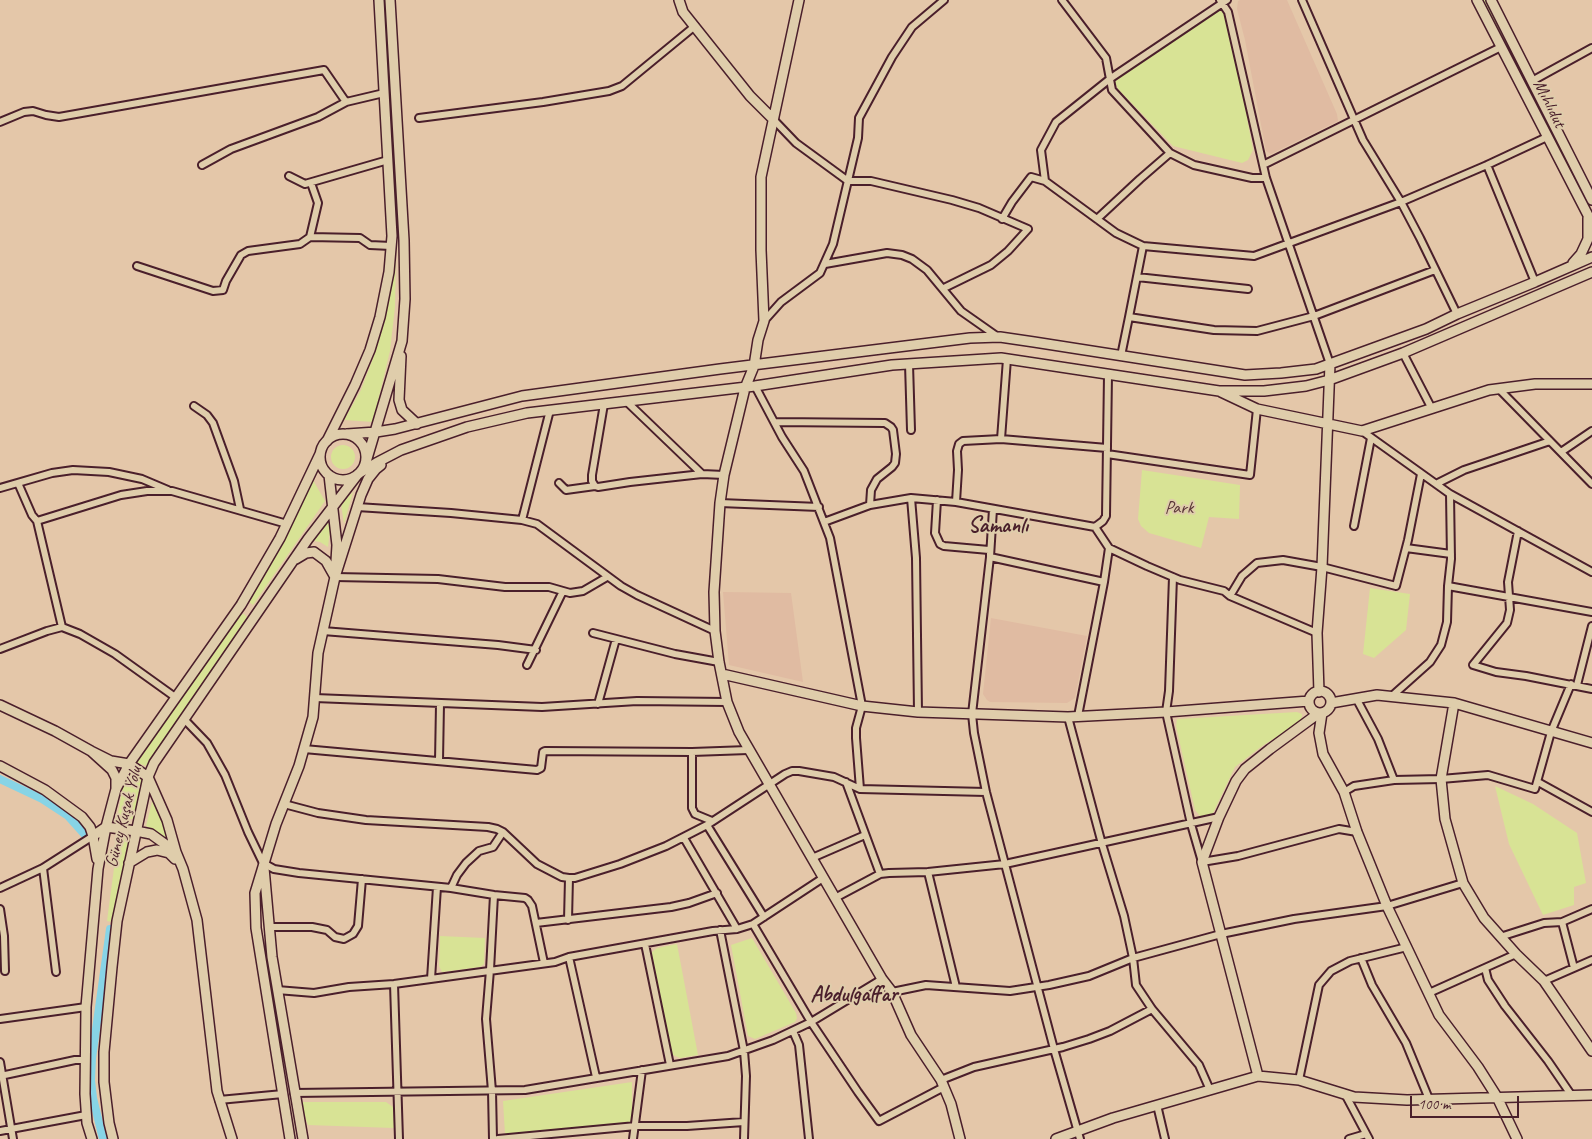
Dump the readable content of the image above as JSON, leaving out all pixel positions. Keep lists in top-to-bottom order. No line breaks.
{"streets":{"main road":["Mıhlıdut","Güney Kuşak Yolu"]},"districts":["Samanlı","Abdulgaffar"],"parks":["Park"],"scale_bar":"100 m"}
